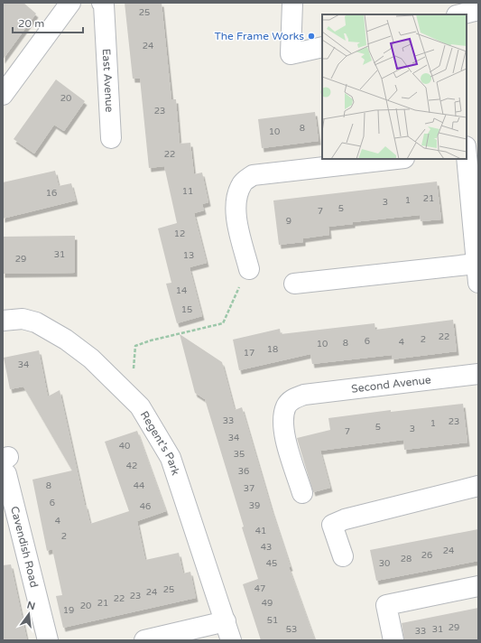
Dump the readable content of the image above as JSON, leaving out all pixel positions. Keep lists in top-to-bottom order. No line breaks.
{"streets":{"street":["East Avenue","Second Avenue","Regent's Park","Cavendish Road"]},"places":["The Frame Works"],"house_numbers":["25","24","20","23","8","10","22","11","16","21","1","3","5","7","9","12","31","13","29","14","15","22","2","6","4","8","10","18","17","34","33","23","1","5","3","7","34","40","35","42","36","8","44","37","6","39","46","4","41","2","43","24","26","28","45","30","47","25","24","23","22","21","49","20","19","51","29","53","31","33"],"scale_bar":"20 m","north":"top"}
